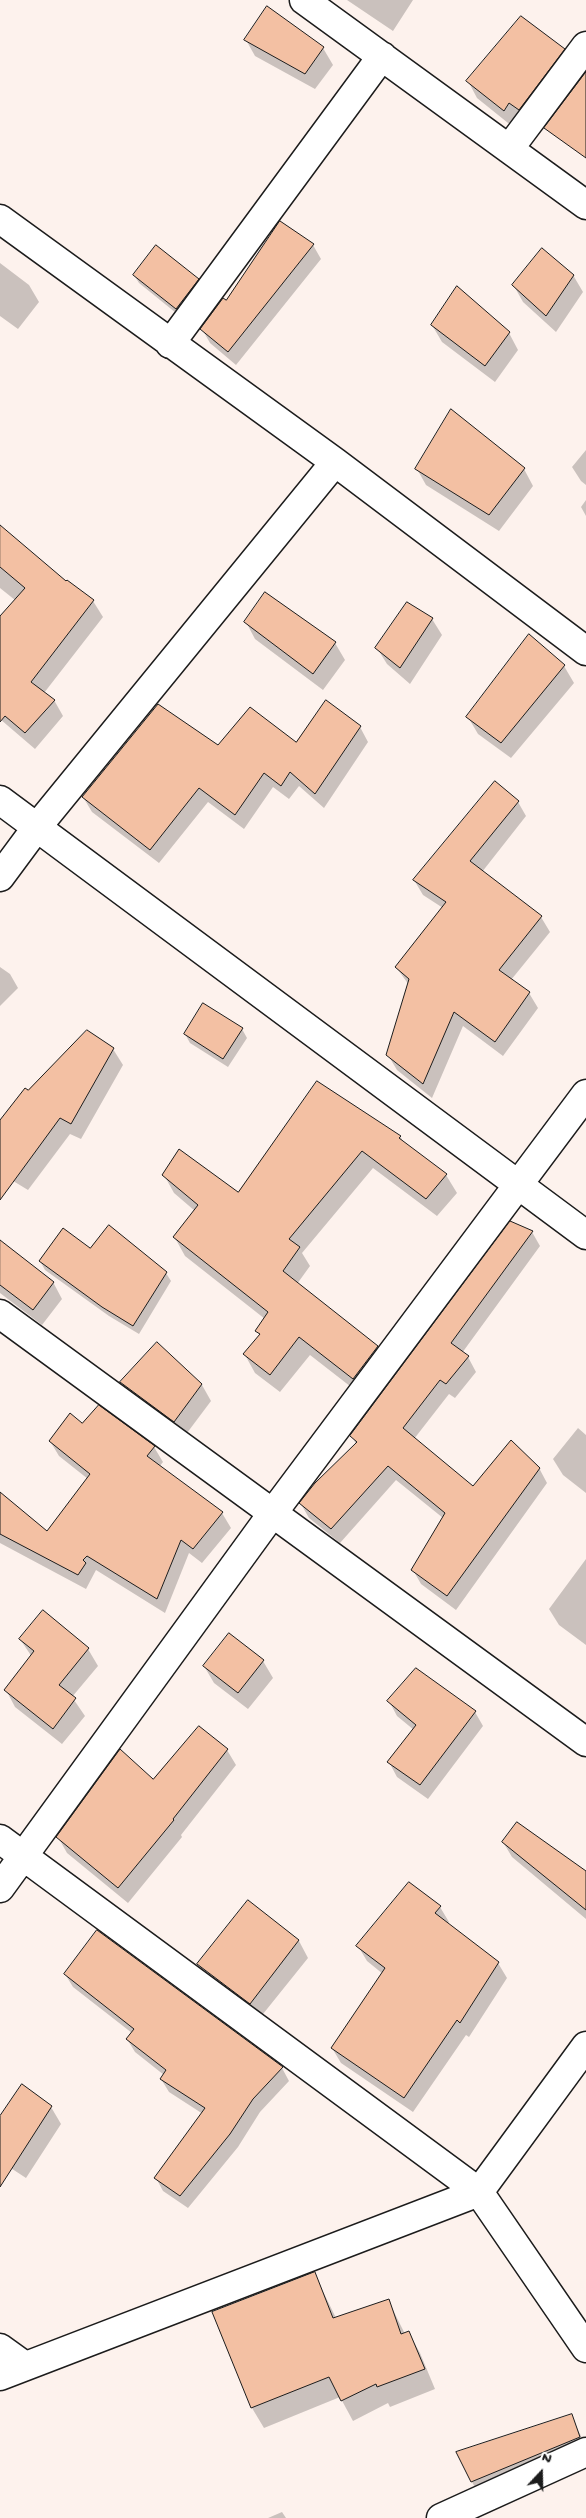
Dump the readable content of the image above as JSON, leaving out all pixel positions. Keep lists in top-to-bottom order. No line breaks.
{"north":"top"}
